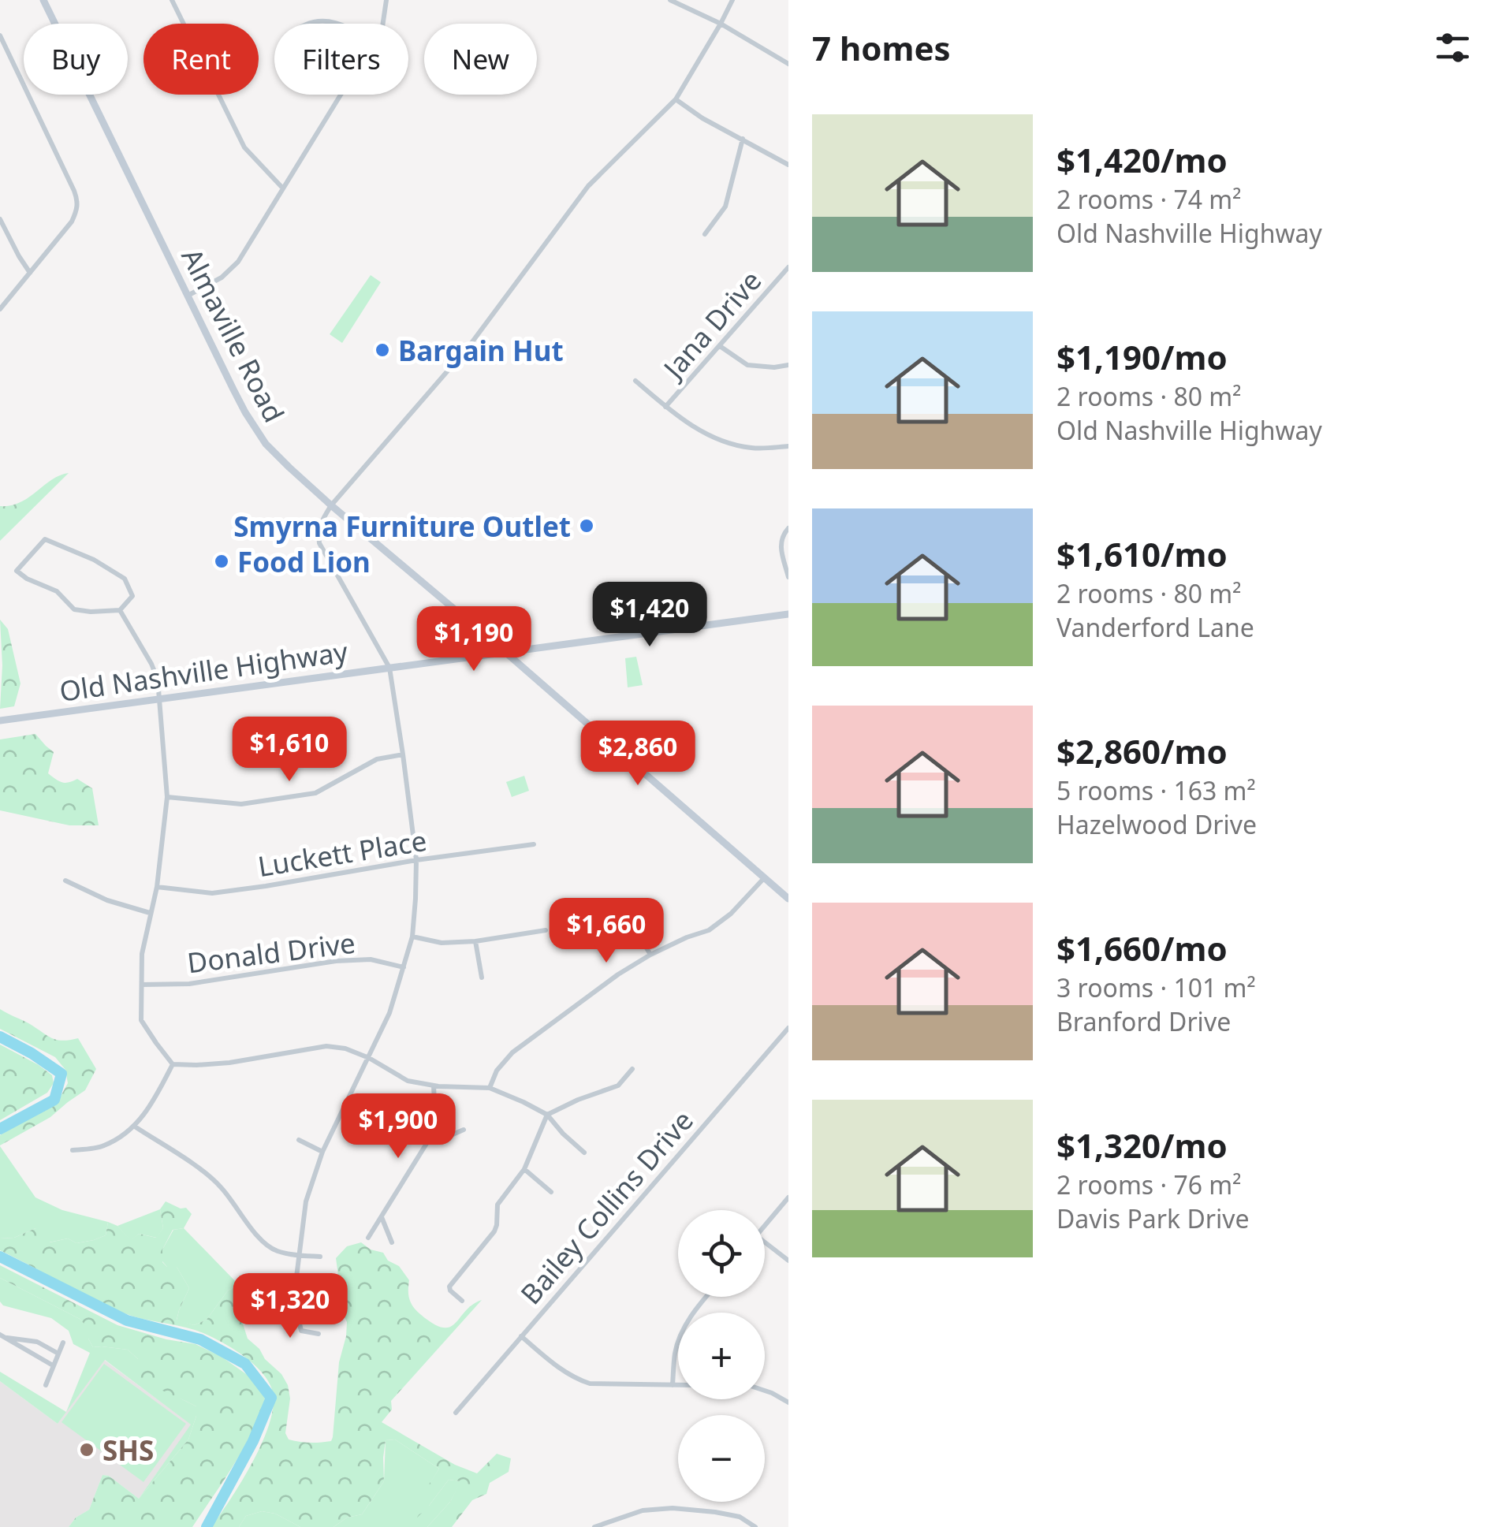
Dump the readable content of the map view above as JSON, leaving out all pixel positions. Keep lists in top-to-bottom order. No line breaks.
{"streets":{"street":["Jana Drive","Almaville Road","Old Nashville Highway","Luckett Place","Donald Drive","Bailey Collins Drive"]},"crossings":[["Almaville Road","Old Nashville Highway"]],"places":["Bargain Hut","Smyrna Furniture Outlet","Food Lion","SHS"],"page":{"heading":"7 homes","chip":["Buy","Rent","Filters","New"],"list":[{"name":"$1,420/mo","note":"2 rooms · 74 m² · Old Nashville Highway"},{"name":"$1,190/mo","note":"2 rooms · 80 m² · Old Nashville Highway"},{"name":"$1,610/mo","note":"2 rooms · 80 m² · Vanderford Lane"},{"name":"$2,860/mo","note":"5 rooms · 163 m² · Hazelwood Drive"},{"name":"$1,660/mo","note":"3 rooms · 101 m² · Branford Drive"},{"name":"$1,320/mo","note":"2 rooms · 76 m² · Davis Park Drive"}],"price":["$1,420","$1,190","$1,610","$2,860","$1,660","$1,900","$1,320"],"map_buttons":["+","−"]}}
